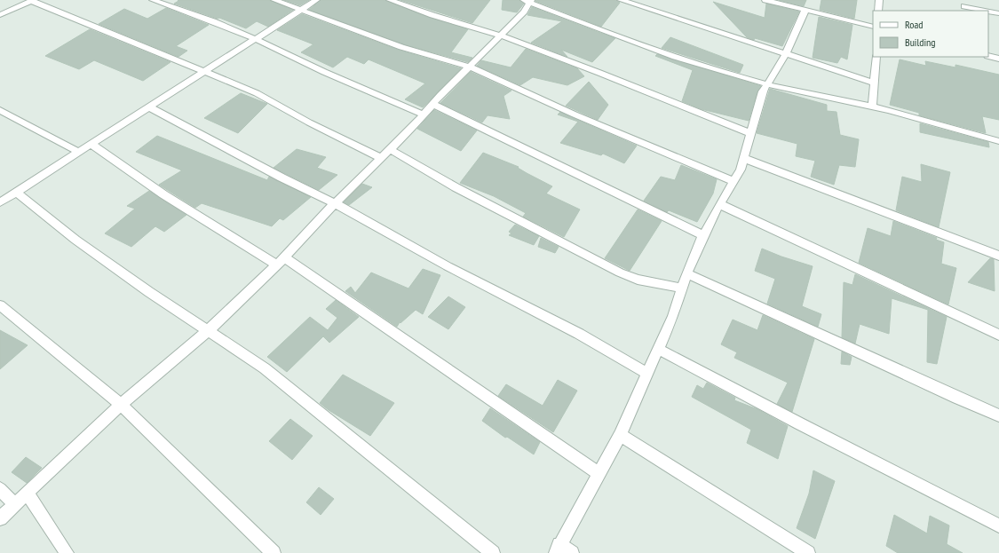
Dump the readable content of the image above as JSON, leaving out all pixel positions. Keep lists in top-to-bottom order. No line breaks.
{"legend":["Road","Building"]}
